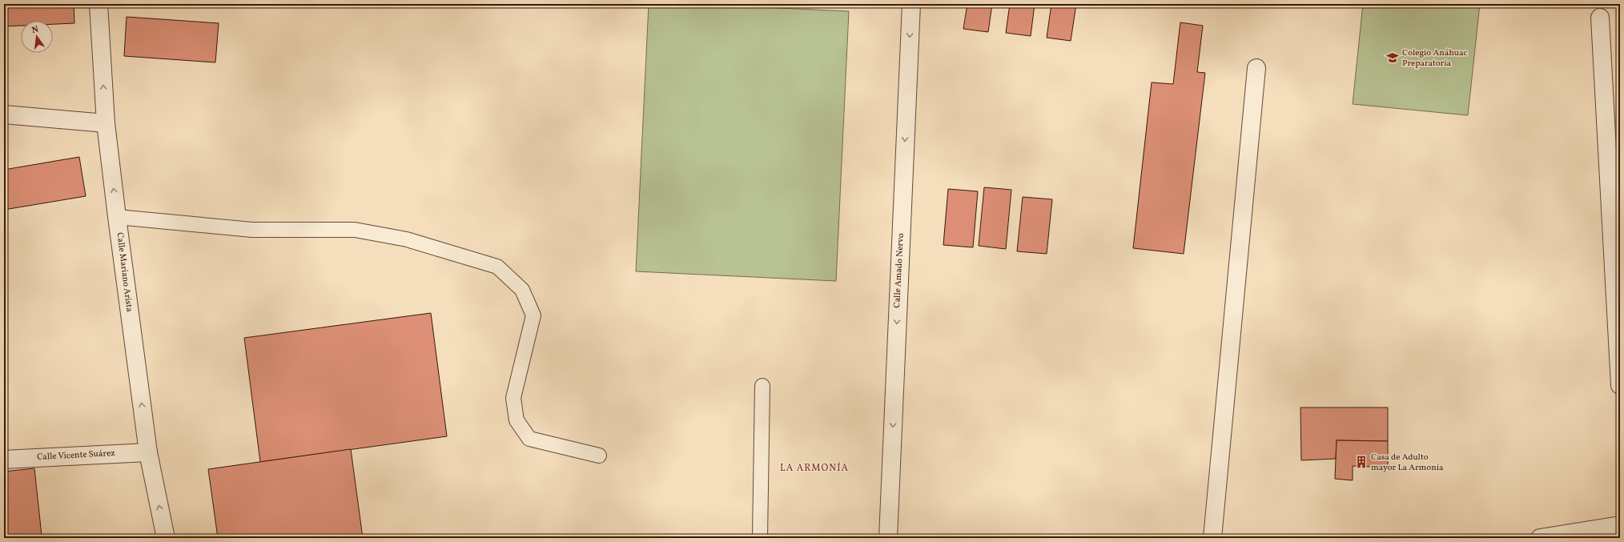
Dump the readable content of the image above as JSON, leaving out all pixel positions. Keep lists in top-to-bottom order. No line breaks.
{"streets":{"street":["Calle Amado Nervo","Calle Mariano Arista","Calle Vicente Suárez"]},"crossings":[["Calle Mariano Arista","Calle Vicente Suárez"]],"one_way":["Calle Amado Nervo","Calle Mariano Arista"],"districts":["LA ARMONÍA"],"places":{"school or university":["Colegio Anáhuac Preparatoria"],"building":["Casa de Adulto mayor La Armonía"]},"north":"top"}
